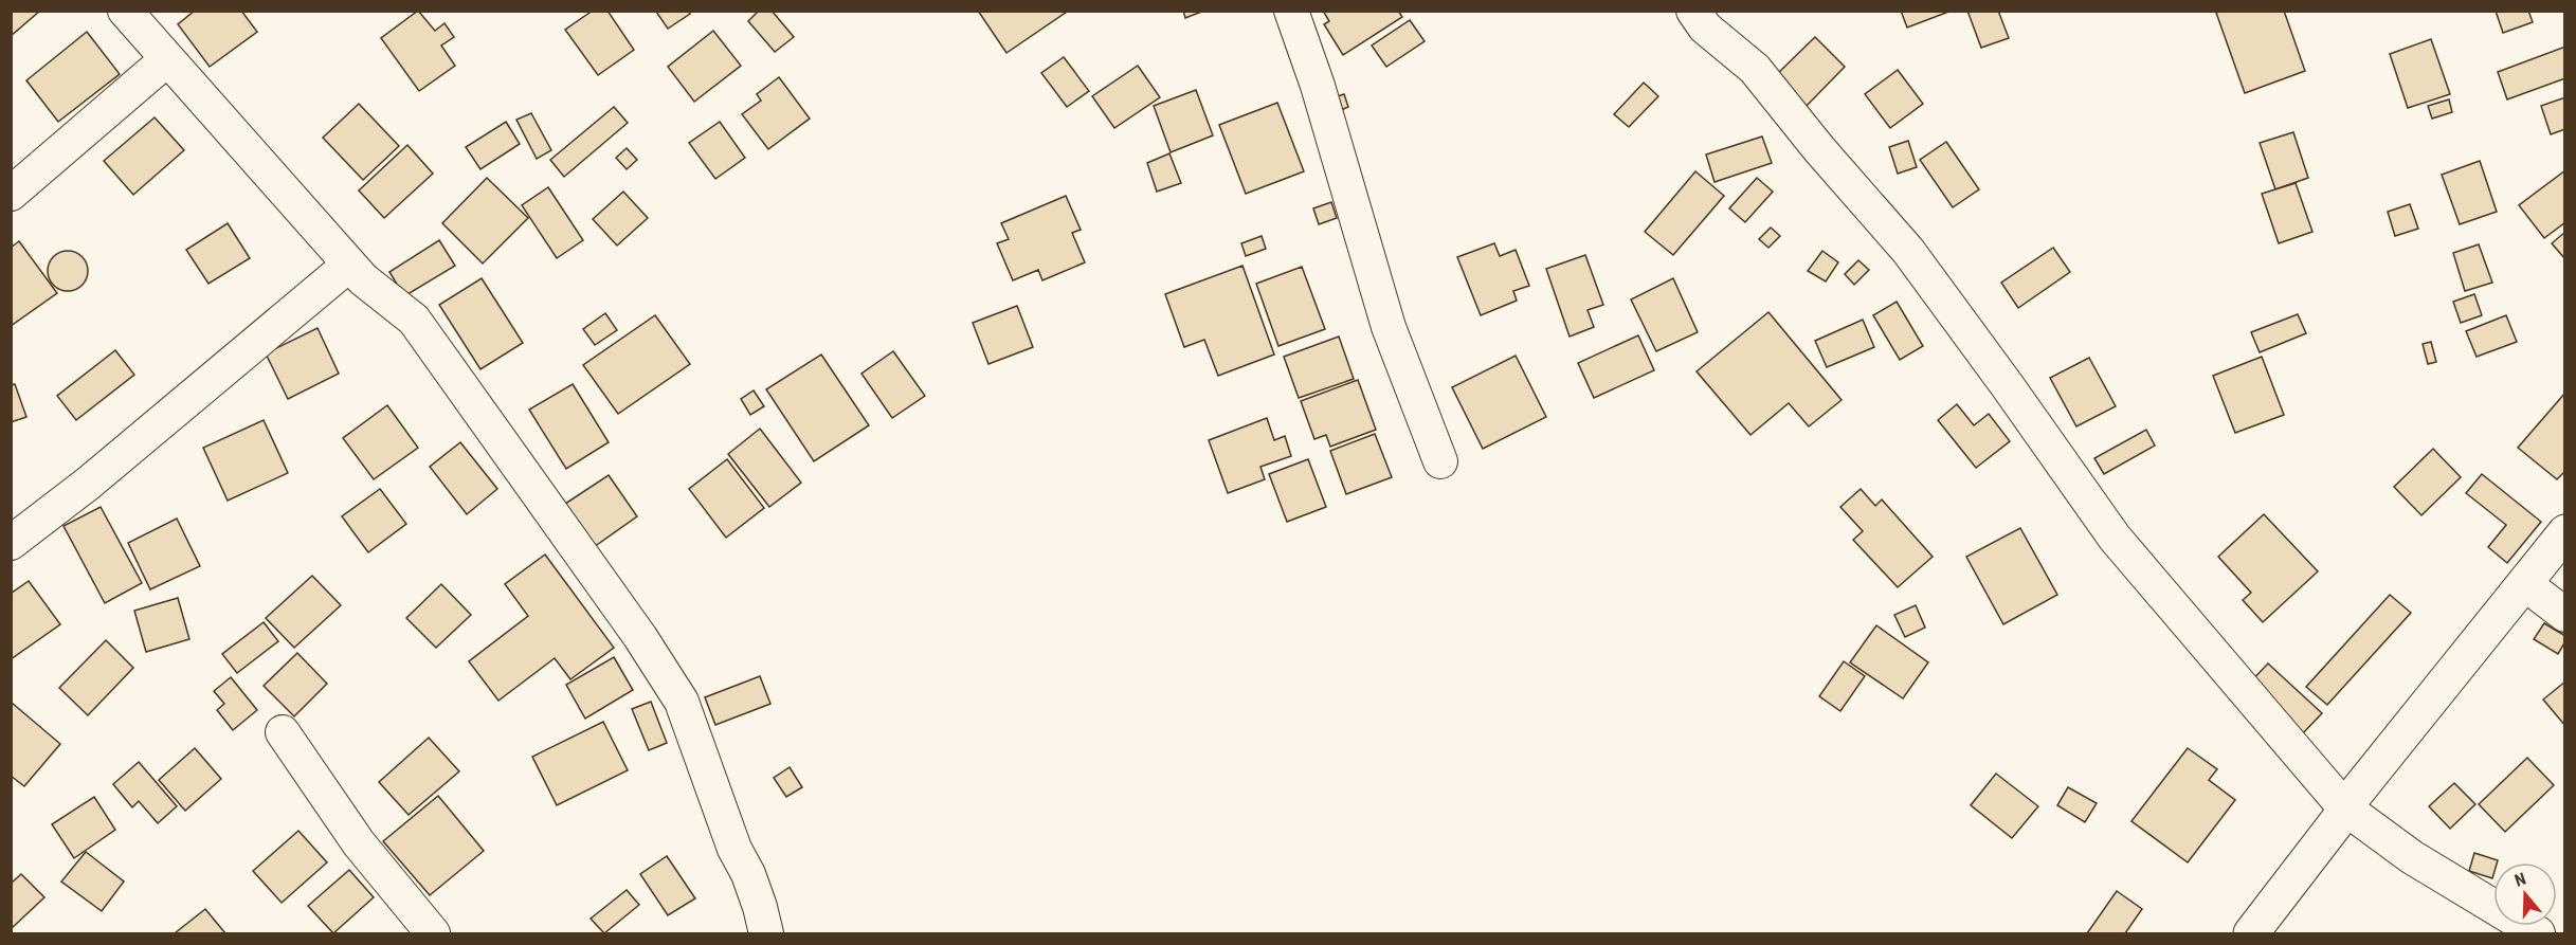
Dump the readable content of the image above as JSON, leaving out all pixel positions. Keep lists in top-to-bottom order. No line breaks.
{"north":"top"}
